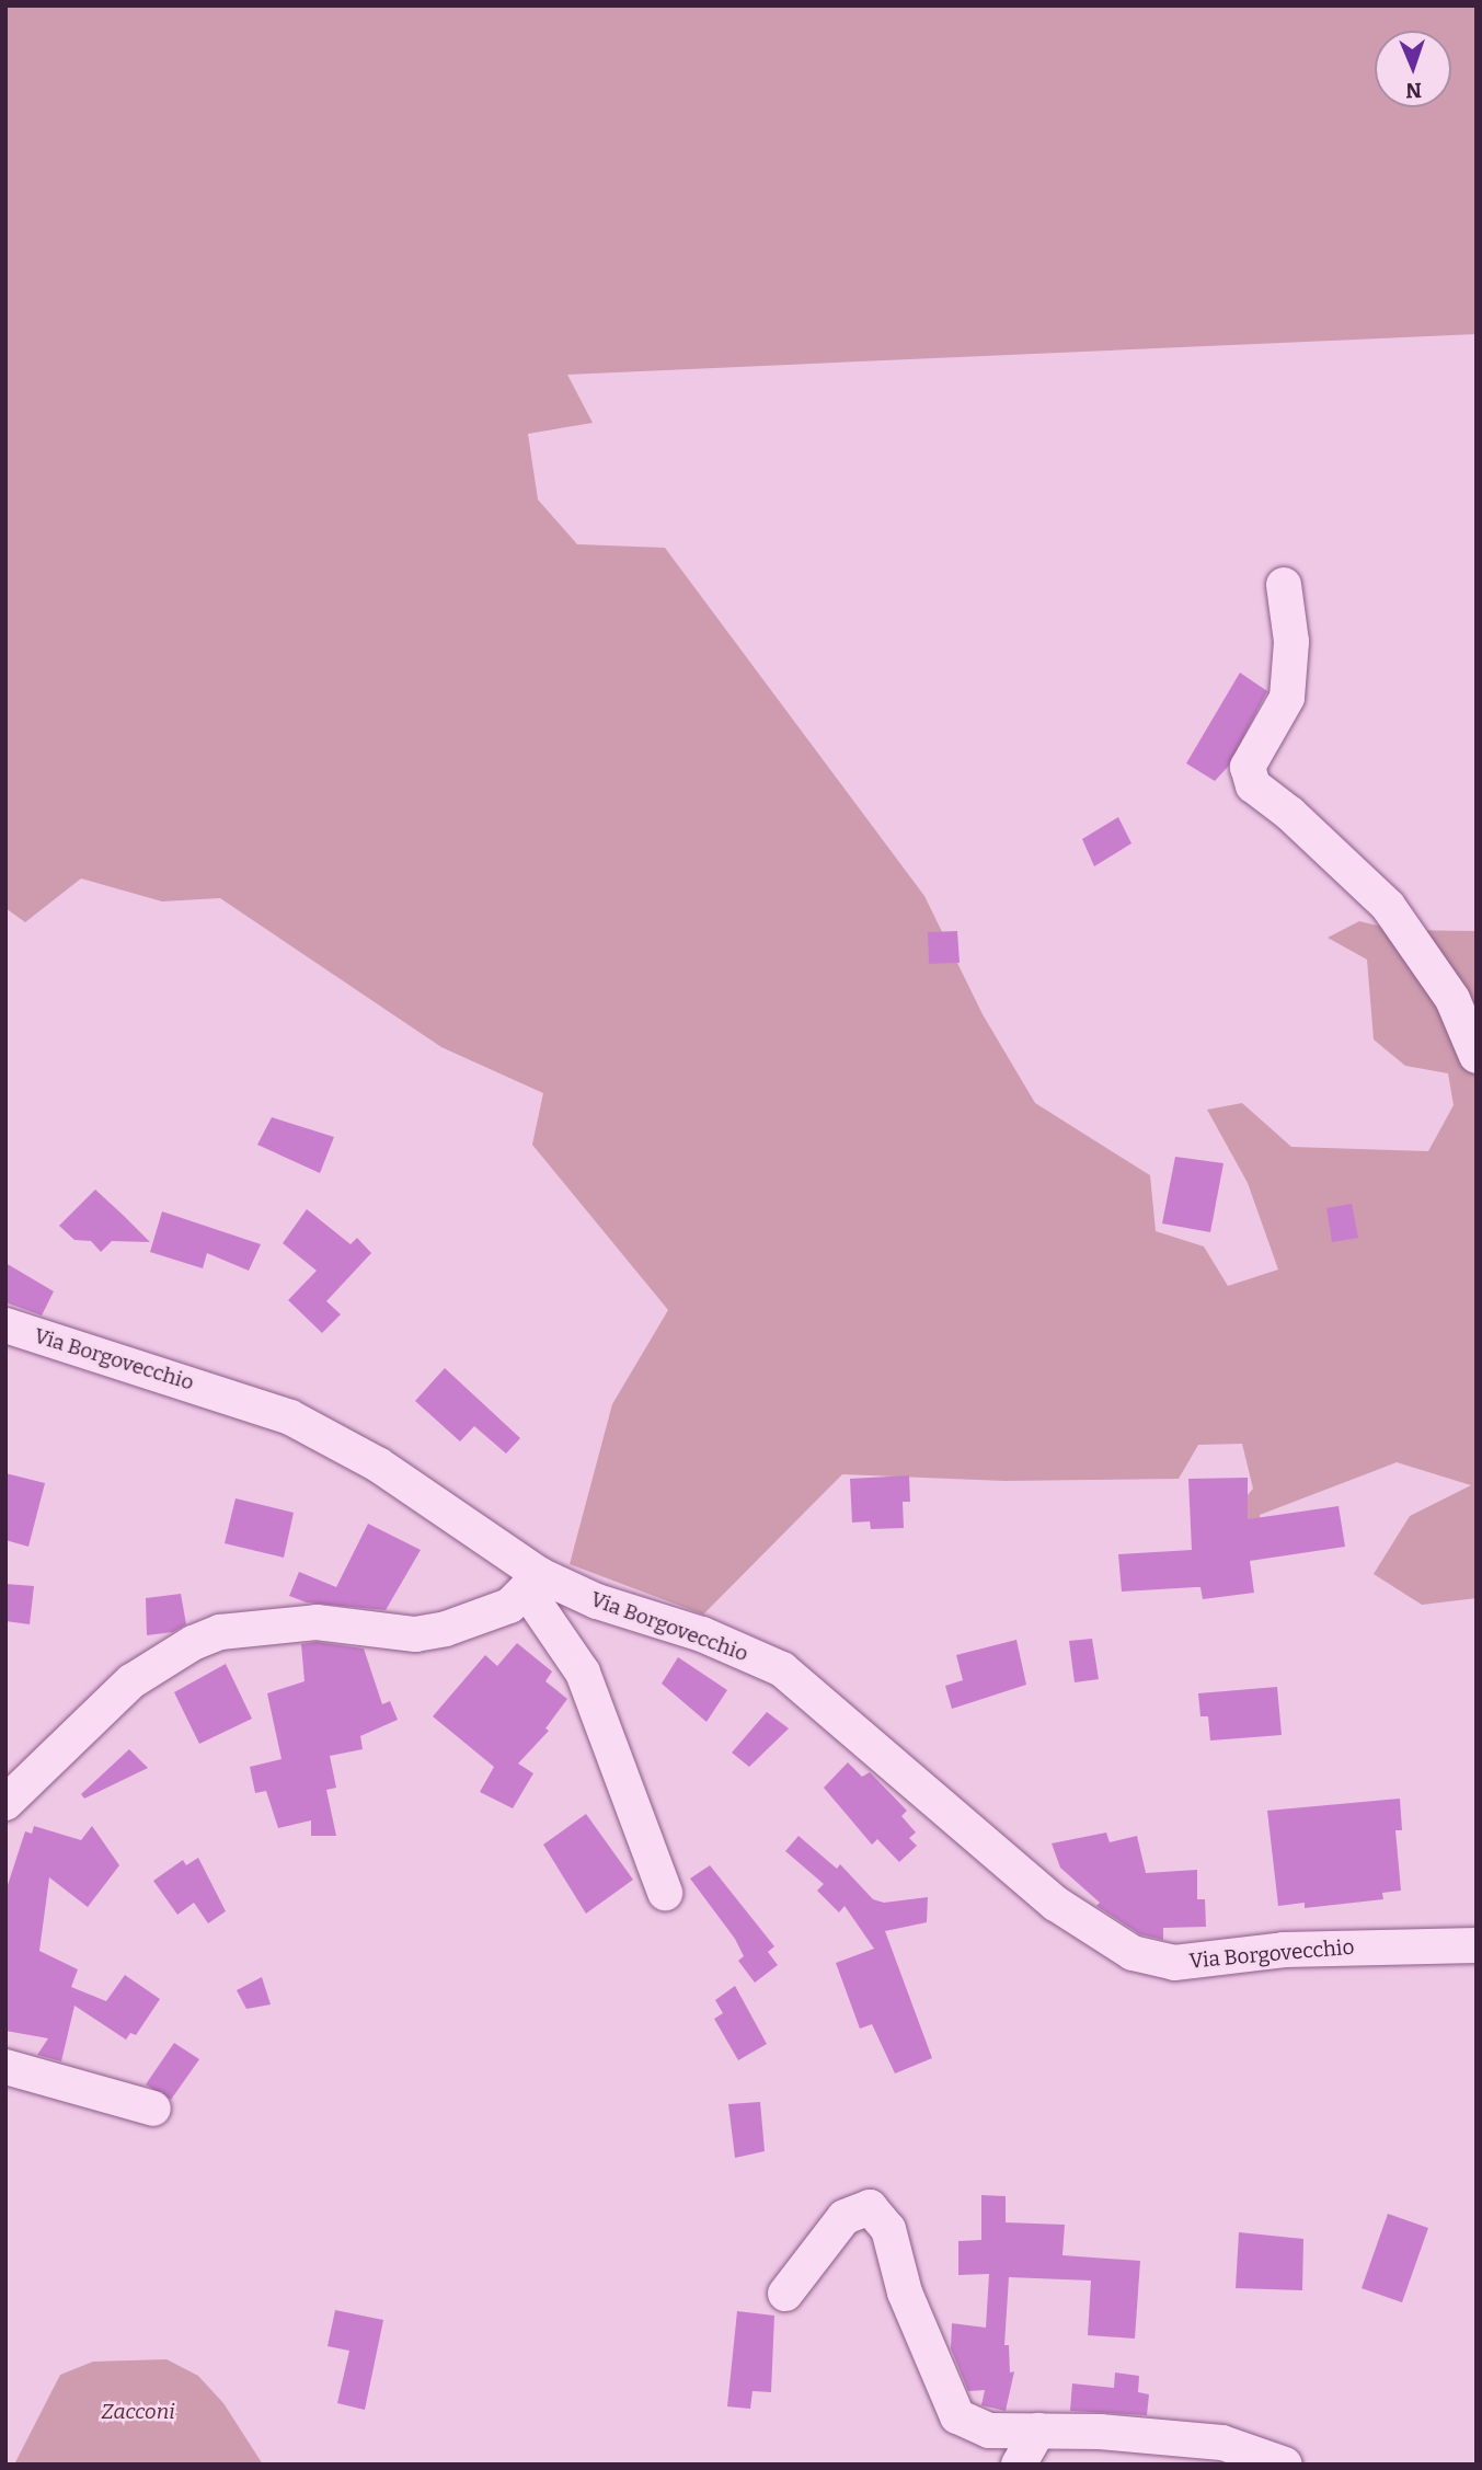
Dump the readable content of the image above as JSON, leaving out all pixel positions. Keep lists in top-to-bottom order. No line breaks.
{"streets":{"street":["Via Borgovecchio"]},"parks":["Zacconi"],"north":"bottom"}
